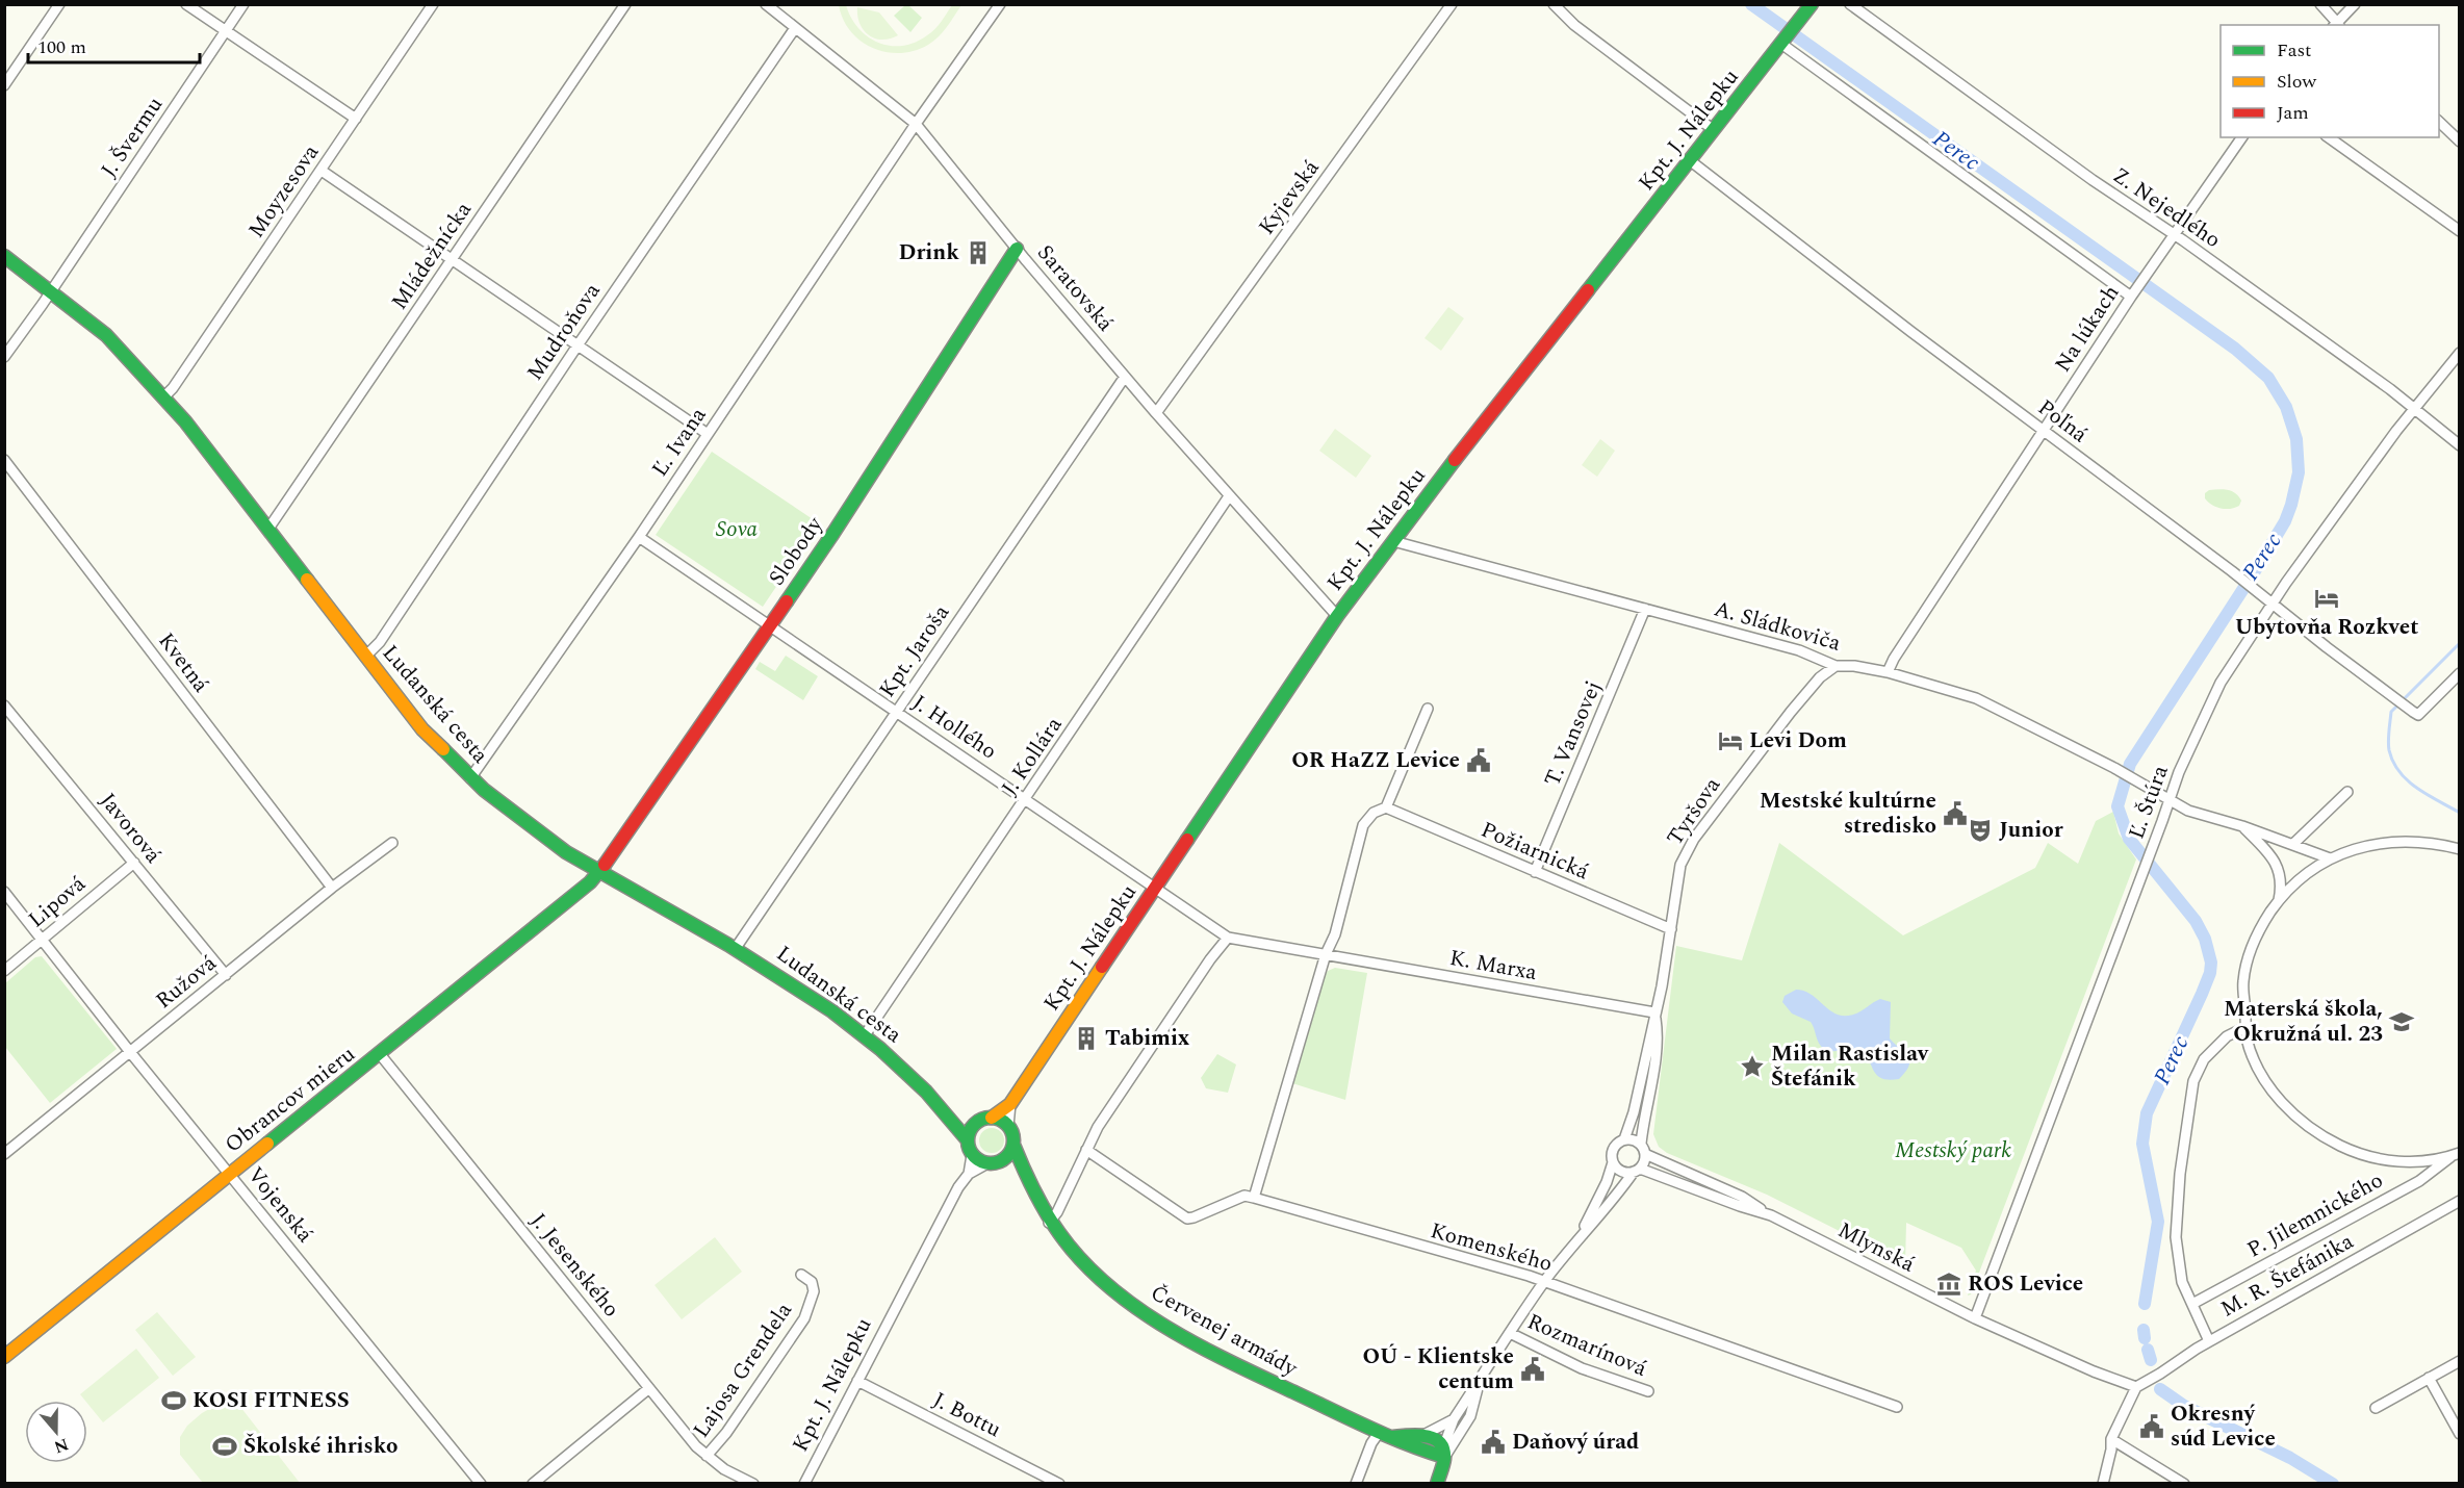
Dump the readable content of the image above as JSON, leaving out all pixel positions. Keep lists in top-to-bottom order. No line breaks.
{"streets":{"street":["Kpt. J. Nálepku","J. Švermu","Moyzesova","Kyjevská","Z. Nejedlého","Mládežnícka","Saratovská","Na lúkach","Mudroňova","Poľná","Ľ. Ivana","Slobody","A. Sládkoviča","Kpt. Jaroša","Kvetná","Ludanská cesta","J. Hollého","T. Vansovej","J. Kollára","Ľ. Štúra","Tyršova","Javorová","Požiarnická","Lipová","K. Marxa","Ružová","Obrancov mieru","Vojenská","P. Jilemnického","Komenského","Mlynská","J. Jesenského","M. R. Štefánika","Červenej armády","Rozmarínová","Lajosa Grendela","J. Bottu"]},"crossings":[["Kpt. J. Nálepku","Saratovská"],["Kpt. J. Nálepku","Poľná"],["Kpt. J. Nálepku","A. Sládkoviča"],["Kpt. J. Nálepku","Ludanská cesta"],["Kpt. J. Nálepku","J. Hollého"],["Kpt. J. Nálepku","K. Marxa"],["Kpt. J. Nálepku","Červenej armády"],["Kpt. J. Nálepku","J. Bottu"],["J. Švermu","Ludanská cesta"],["Moyzesova","Ludanská cesta"],["Kyjevská","Saratovská"],["Z. Nejedlého","Na lúkach"],["Z. Nejedlého","Ľ. Štúra"],["Mládežnícka","Ludanská cesta"],["Saratovská","Mudroňova"],["Saratovská","Ľ. Ivana"],["Saratovská","Slobody"],["Saratovská","Kpt. Jaroša"],["Saratovská","J. Kollára"],["Na lúkach","Poľná"],["Na lúkach","A. Sládkoviča"],["Mudroňova","Ludanská cesta"],["Poľná","Ľ. Štúra"],["Ľ. Ivana","Ludanská cesta"],["Ľ. Ivana","J. Hollého"],["Slobody","Ludanská cesta"],["Slobody","J. Hollého"],["Slobody","Obrancov mieru"],["A. Sládkoviča","T. Vansovej"],["A. Sládkoviča","Ľ. Štúra"],["A. Sládkoviča","Tyršova"],["Kpt. Jaroša","Ludanská cesta"],["Kpt. Jaroša","J. Hollého"],["Kvetná","Ružová"],["Ludanská cesta","J. Kollára"],["Ludanská cesta","Obrancov mieru"],["Ludanská cesta","Červenej armády"],["J. Hollého","J. Kollára"],["J. Hollého","K. Marxa"],["T. Vansovej","Požiarnická"],["Ľ. Štúra","Mlynská"],["Tyršova","Požiarnická"],["Tyršova","K. Marxa"],["Tyršova","Mlynská"],["Javorová","Lipová"],["Javorová","Ružová"],["Lipová","Vojenská"],["Ružová","Vojenská"],["Obrancov mieru","Vojenská"],["Obrancov mieru","J. Jesenského"],["Mlynská","M. R. Štefánika"],["J. Jesenského","Lajosa Grendela"]],"water":["Perec"],"parks":["Sova","Mestský park"],"places":{"building":["Drink","Tabimix"],"hotel":["Ubytovňa Rozkvet","Levi Dom"],"public building":["OR HaZZ Levice","Mestské kultúrne stredisko","OÚ - Klientske centum","Okresný súd Levice","Daňový úrad"],"theatre":["Junior"],"school or university":["Materská škola, Okružná ul. 23"],"place":["Milan Rastislav Štefánik"],"museum":["ROS Levice"],"sports":["KOSI FITNESS","Školské ihrisko"]},"legend":["Fast","Slow","Jam"],"scale_bar":"100 m","north":"bottom"}
